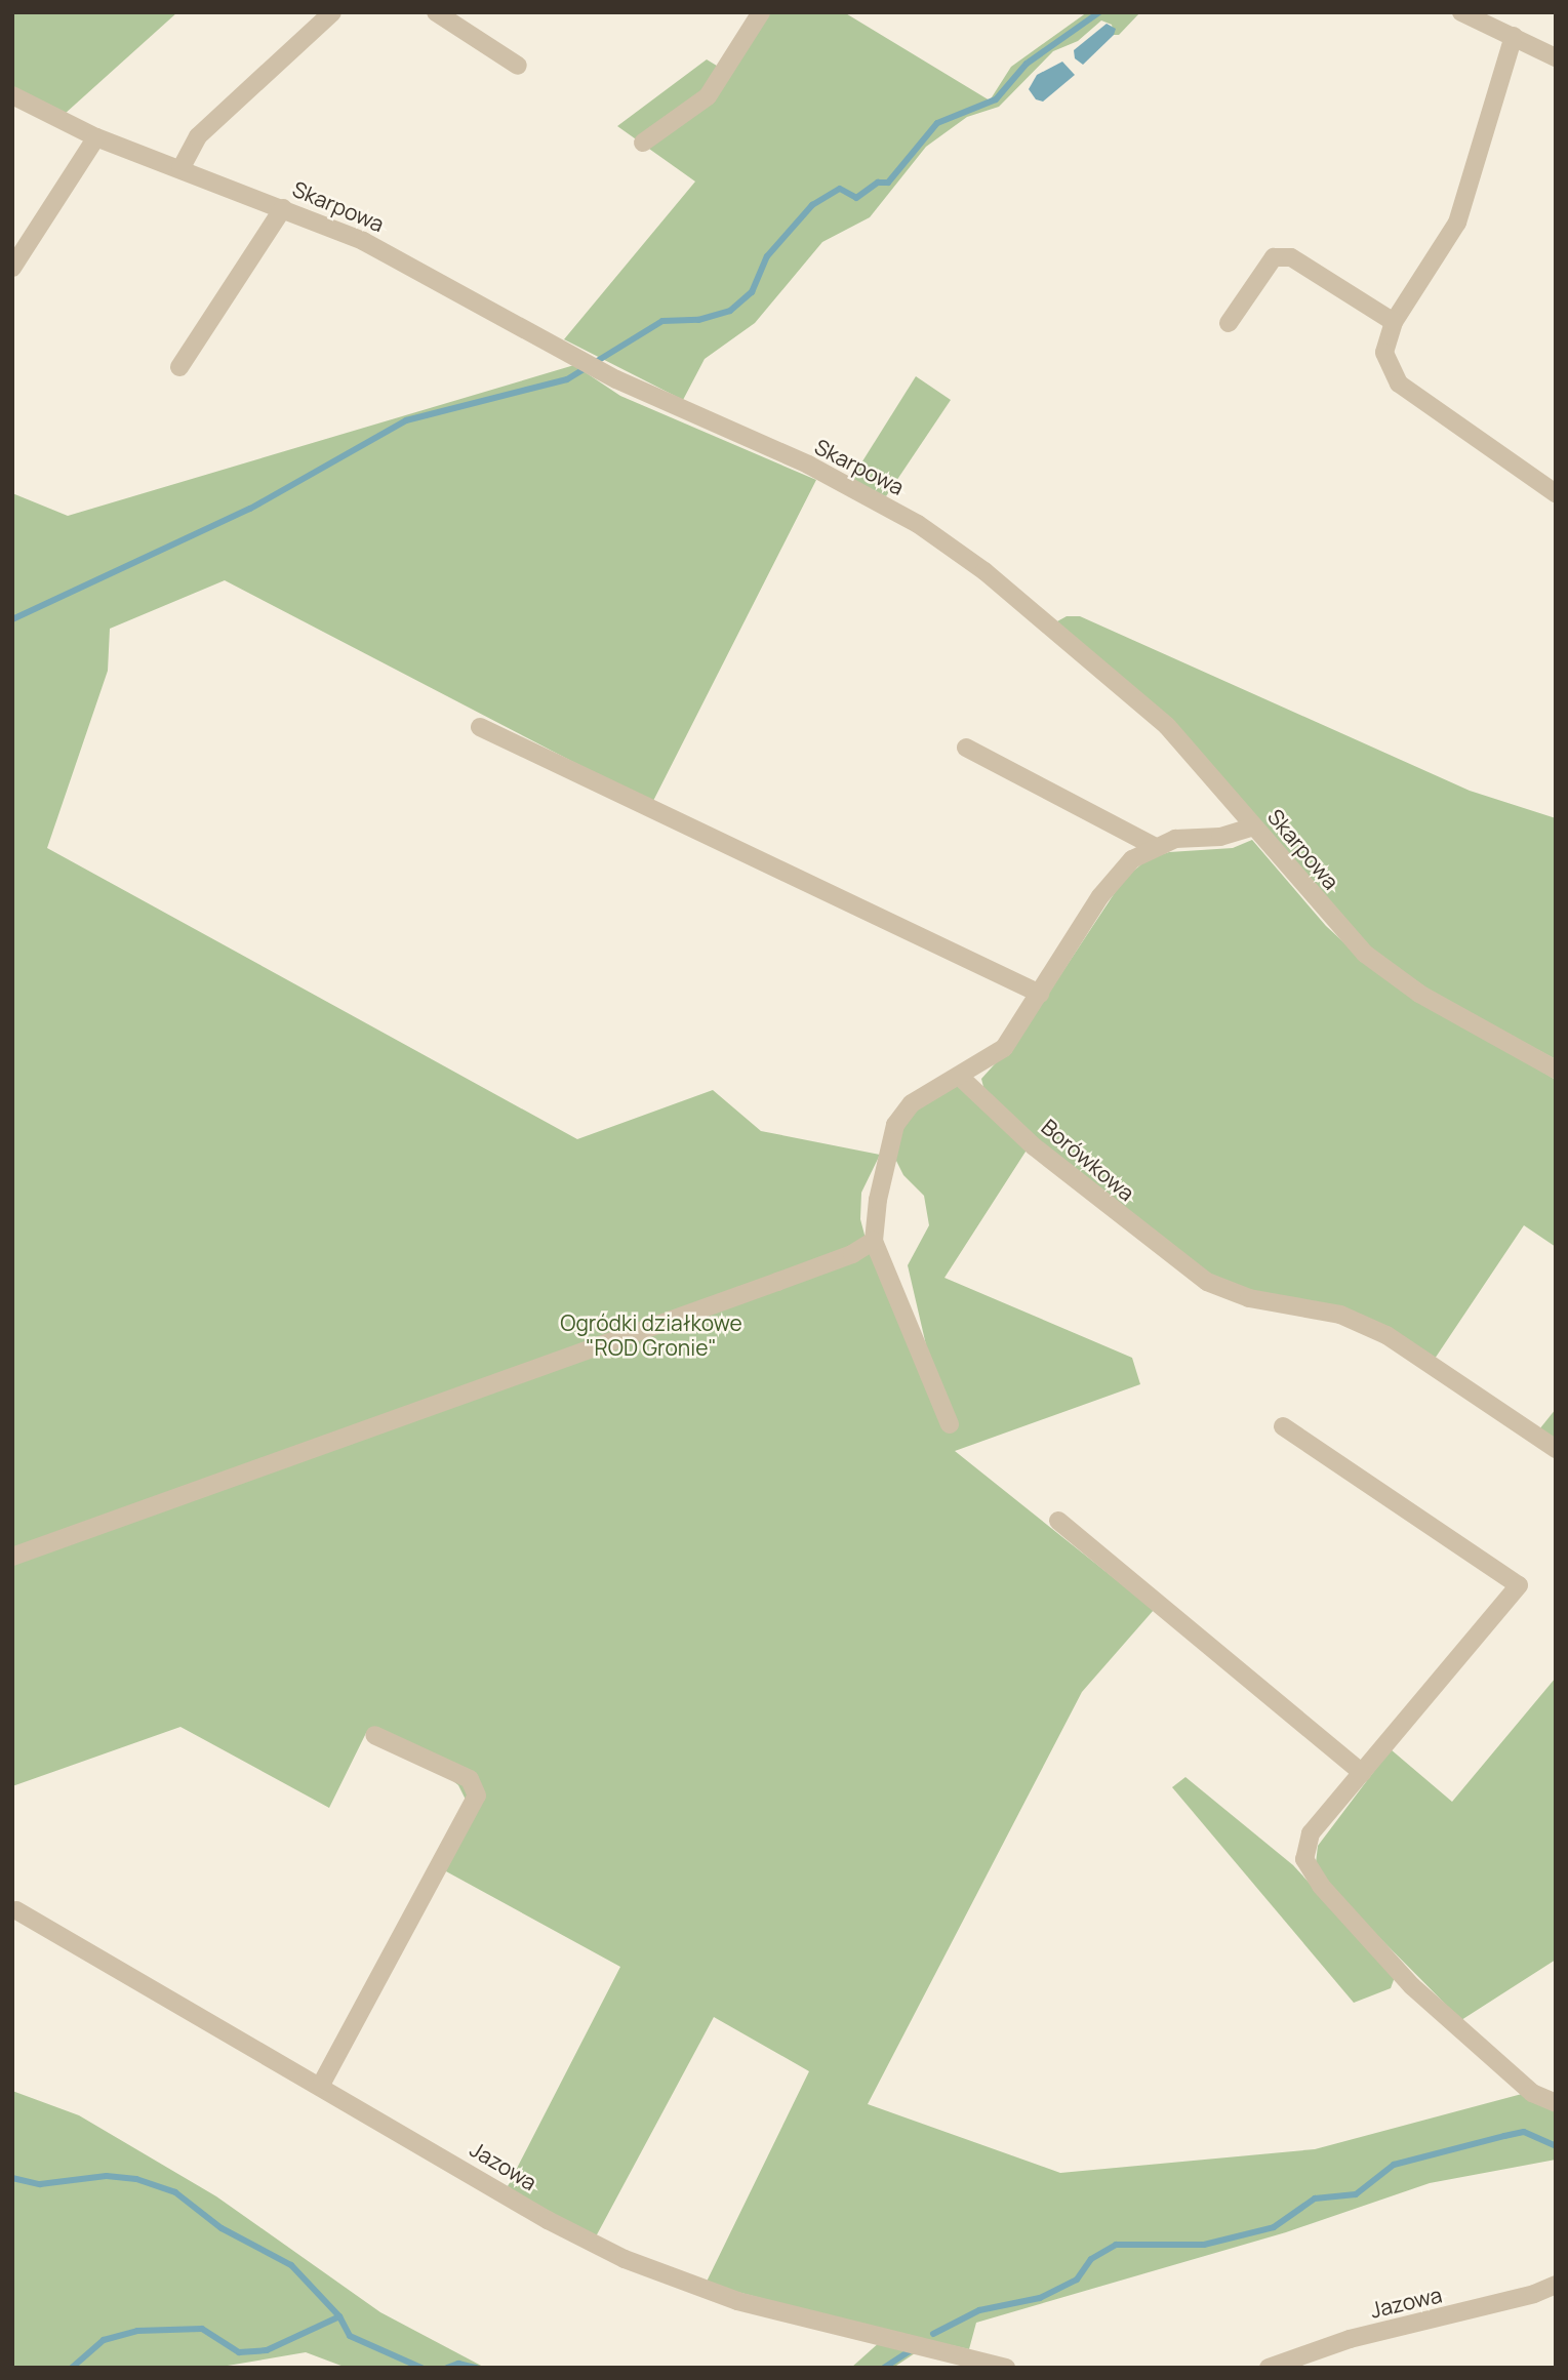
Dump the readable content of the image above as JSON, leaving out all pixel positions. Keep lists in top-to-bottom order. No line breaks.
{"streets":{"street":["Skarpowa","Borówkowa","Jazowa"]},"parks":["Ogródki działkowe \"ROD Gronie\""]}
